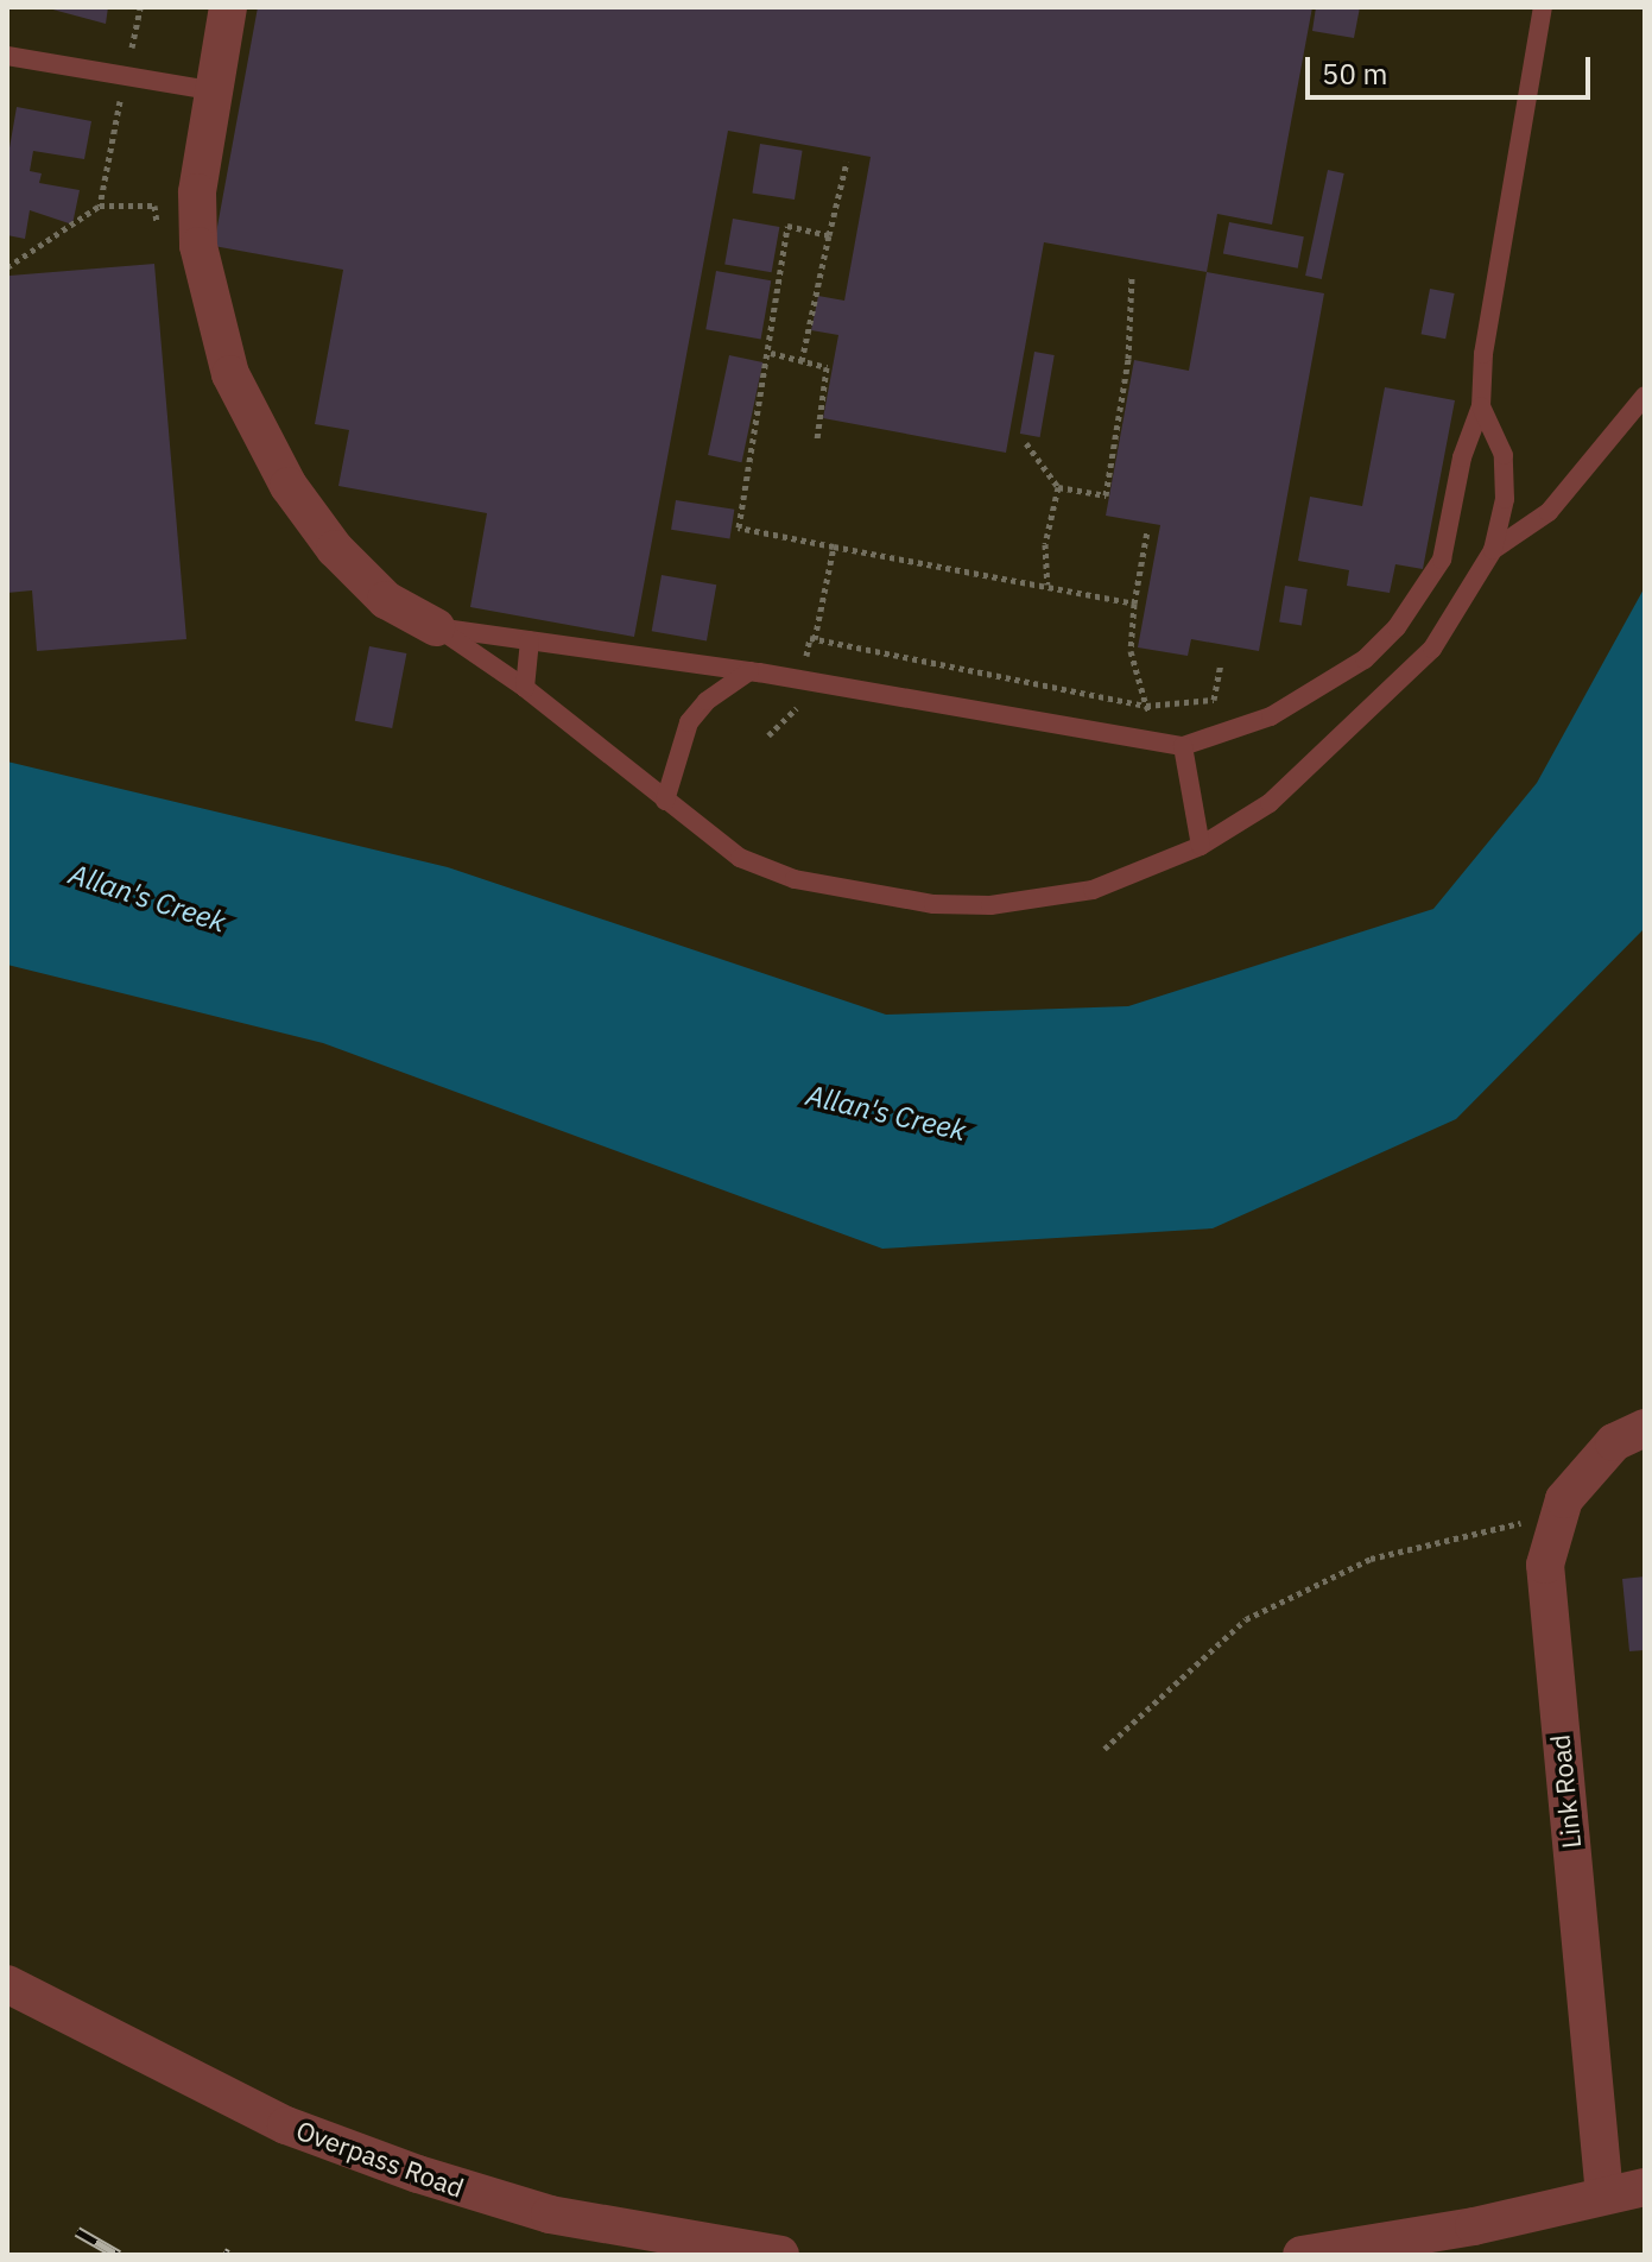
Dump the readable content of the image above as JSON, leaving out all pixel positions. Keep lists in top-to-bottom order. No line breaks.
{"streets":{"street":["Link Road","Overpass Road"]},"water":["Allan's Creek"],"scale_bar":"50 m"}
